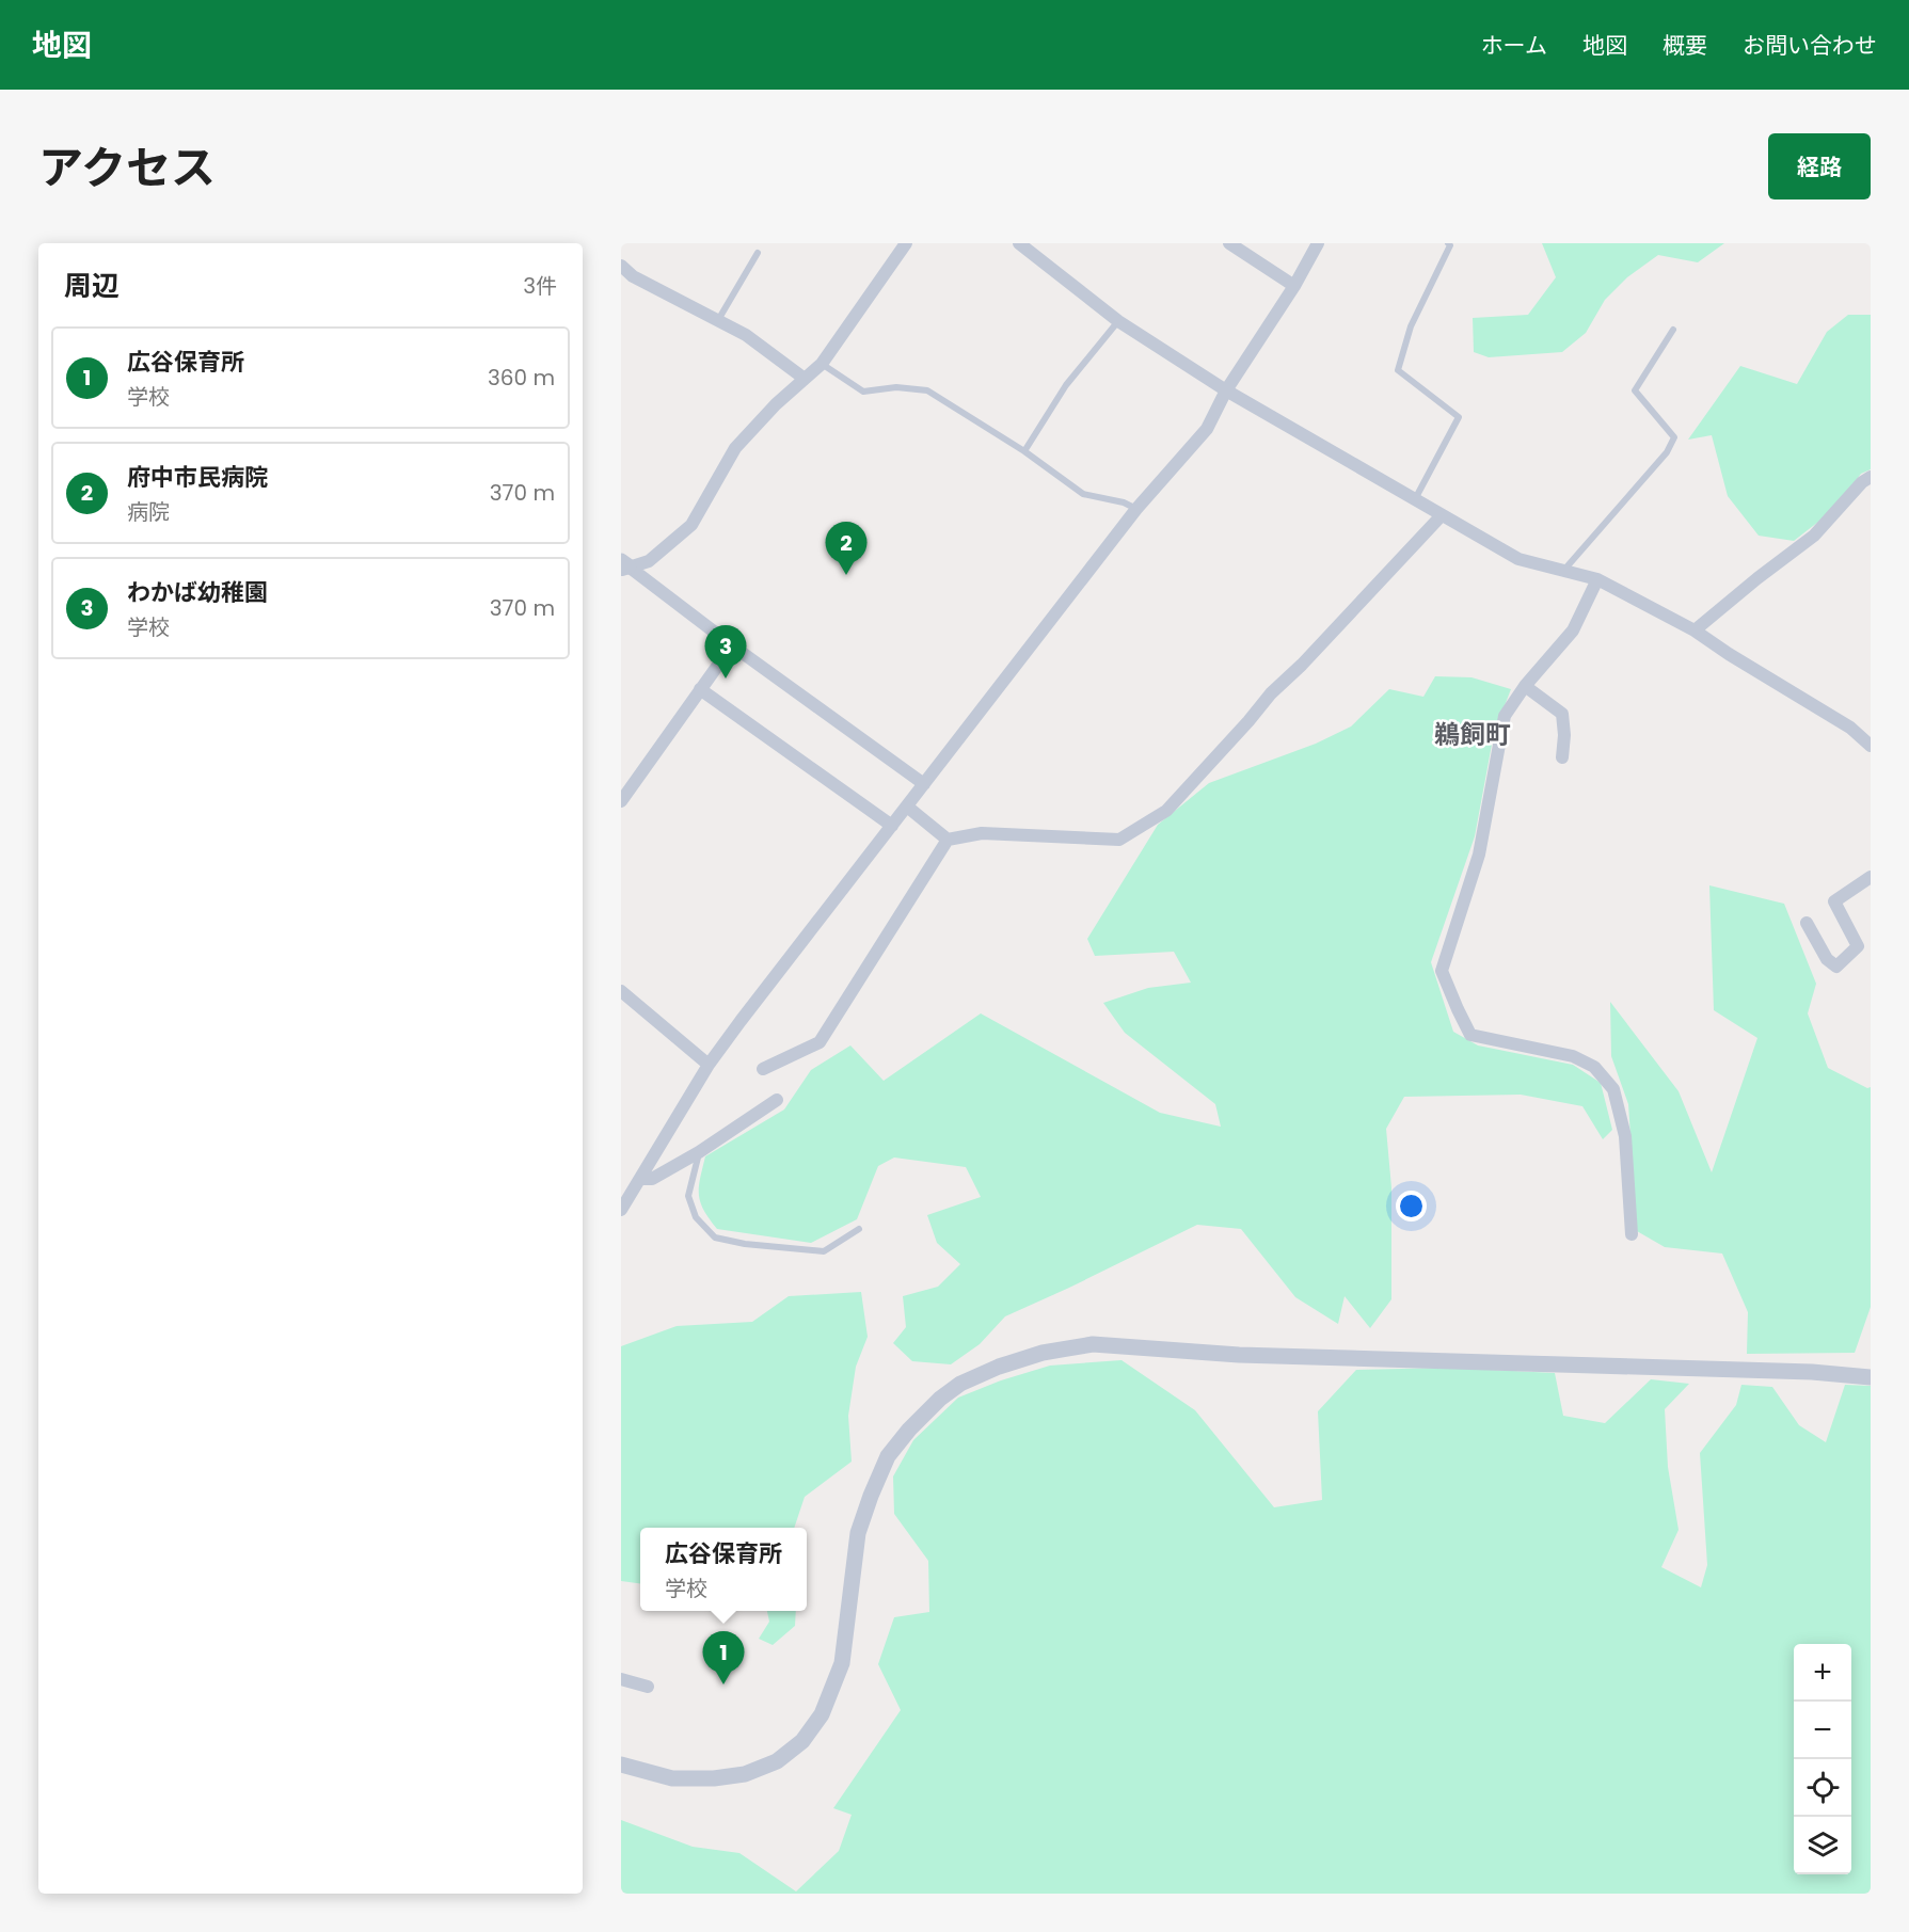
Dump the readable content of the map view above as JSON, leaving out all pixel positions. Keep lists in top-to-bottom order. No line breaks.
{"districts":["鵜飼町"],"page":{"header":"地図","nav":["ホーム","地図","概要","お問い合わせ"],"title":"アクセス","buttons":"経路","heading":["周辺","3件"],"list":[{"mark":"1","name":"広谷保育所","note":"学校","value":"360 m"},{"mark":"2","name":"府中市民病院","note":"病院","value":"370 m"},{"mark":"3","name":"わかば幼稚園","note":"学校","value":"370 m"}],"pins":["2","3","1"],"popup":["広谷保育所","学校"],"map_buttons":["+","−"]}}
